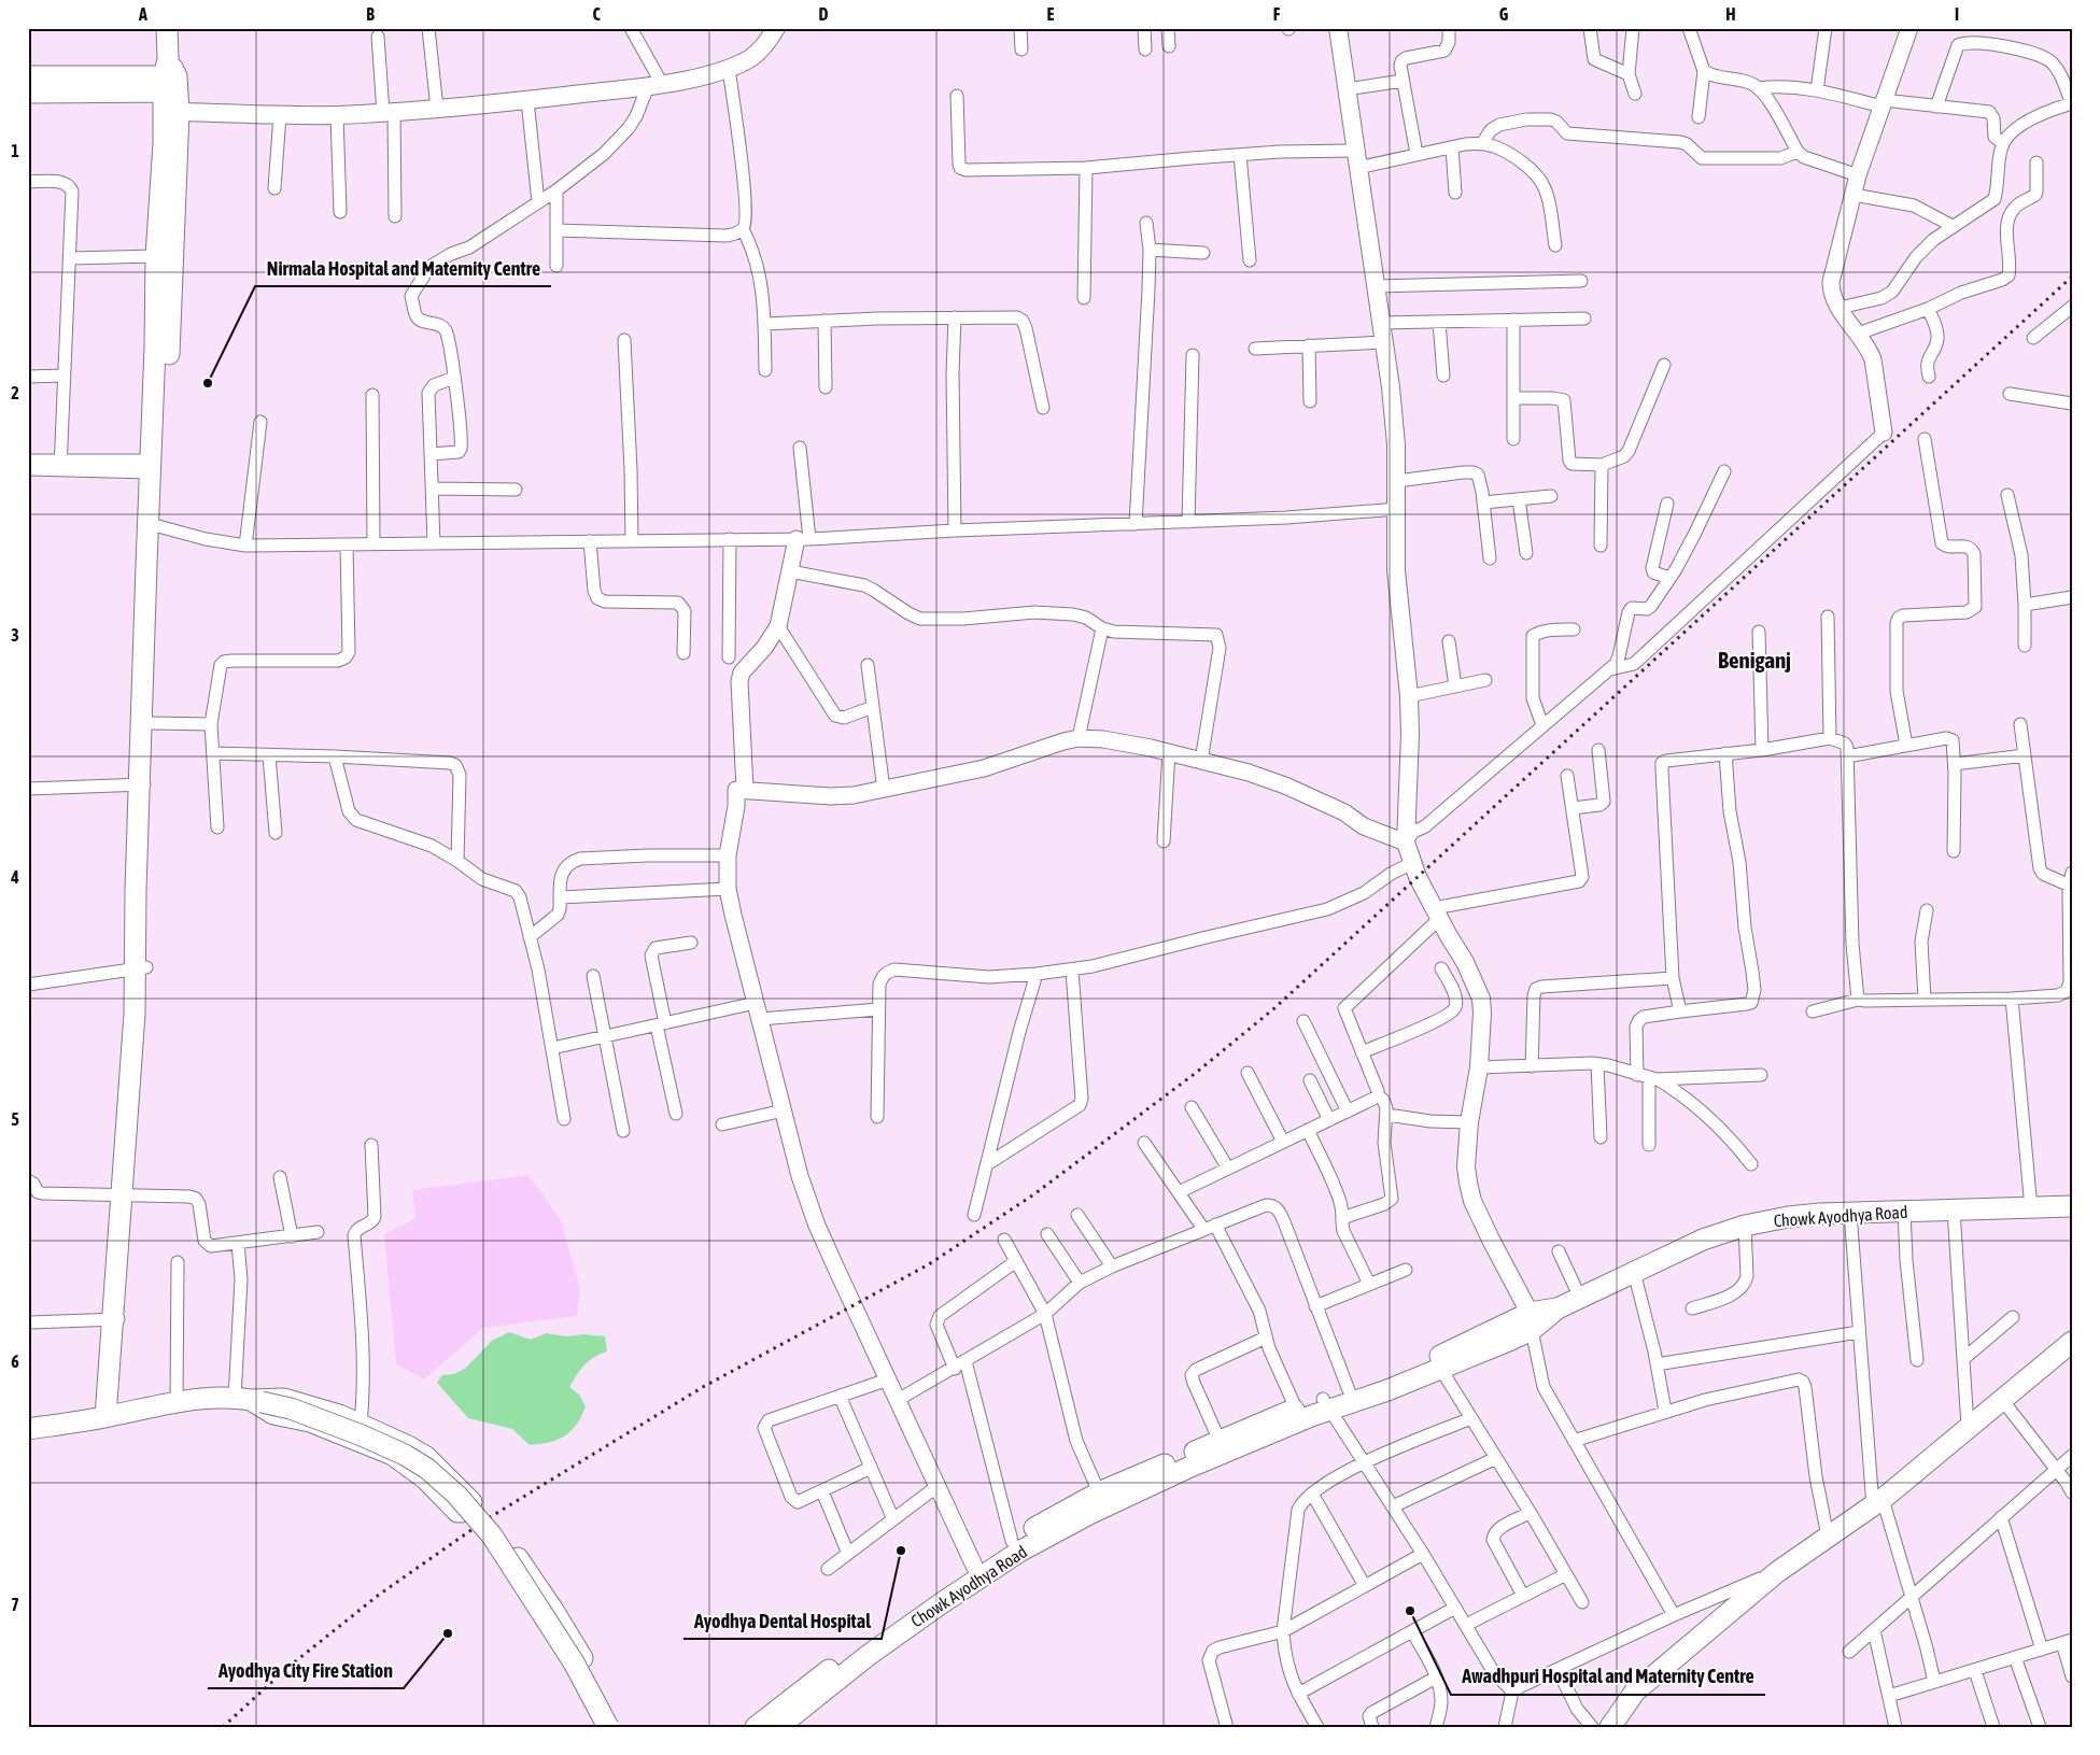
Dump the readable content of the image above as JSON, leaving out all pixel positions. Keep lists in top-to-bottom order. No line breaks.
{"streets":{"main road":["Chowk Ayodhya Road"]},"districts":["Beniganj"],"places":["Nirmala Hospital and Maternity Centre","Ayodhya Dental Hospital","Awadhpuri Hospital and Maternity Centre","Ayodhya City Fire Station"],"grid":{"columns":["A","B","C","D","E","F","G","H","I"],"rows":["1","2","3","4","5","6","7"]}}
